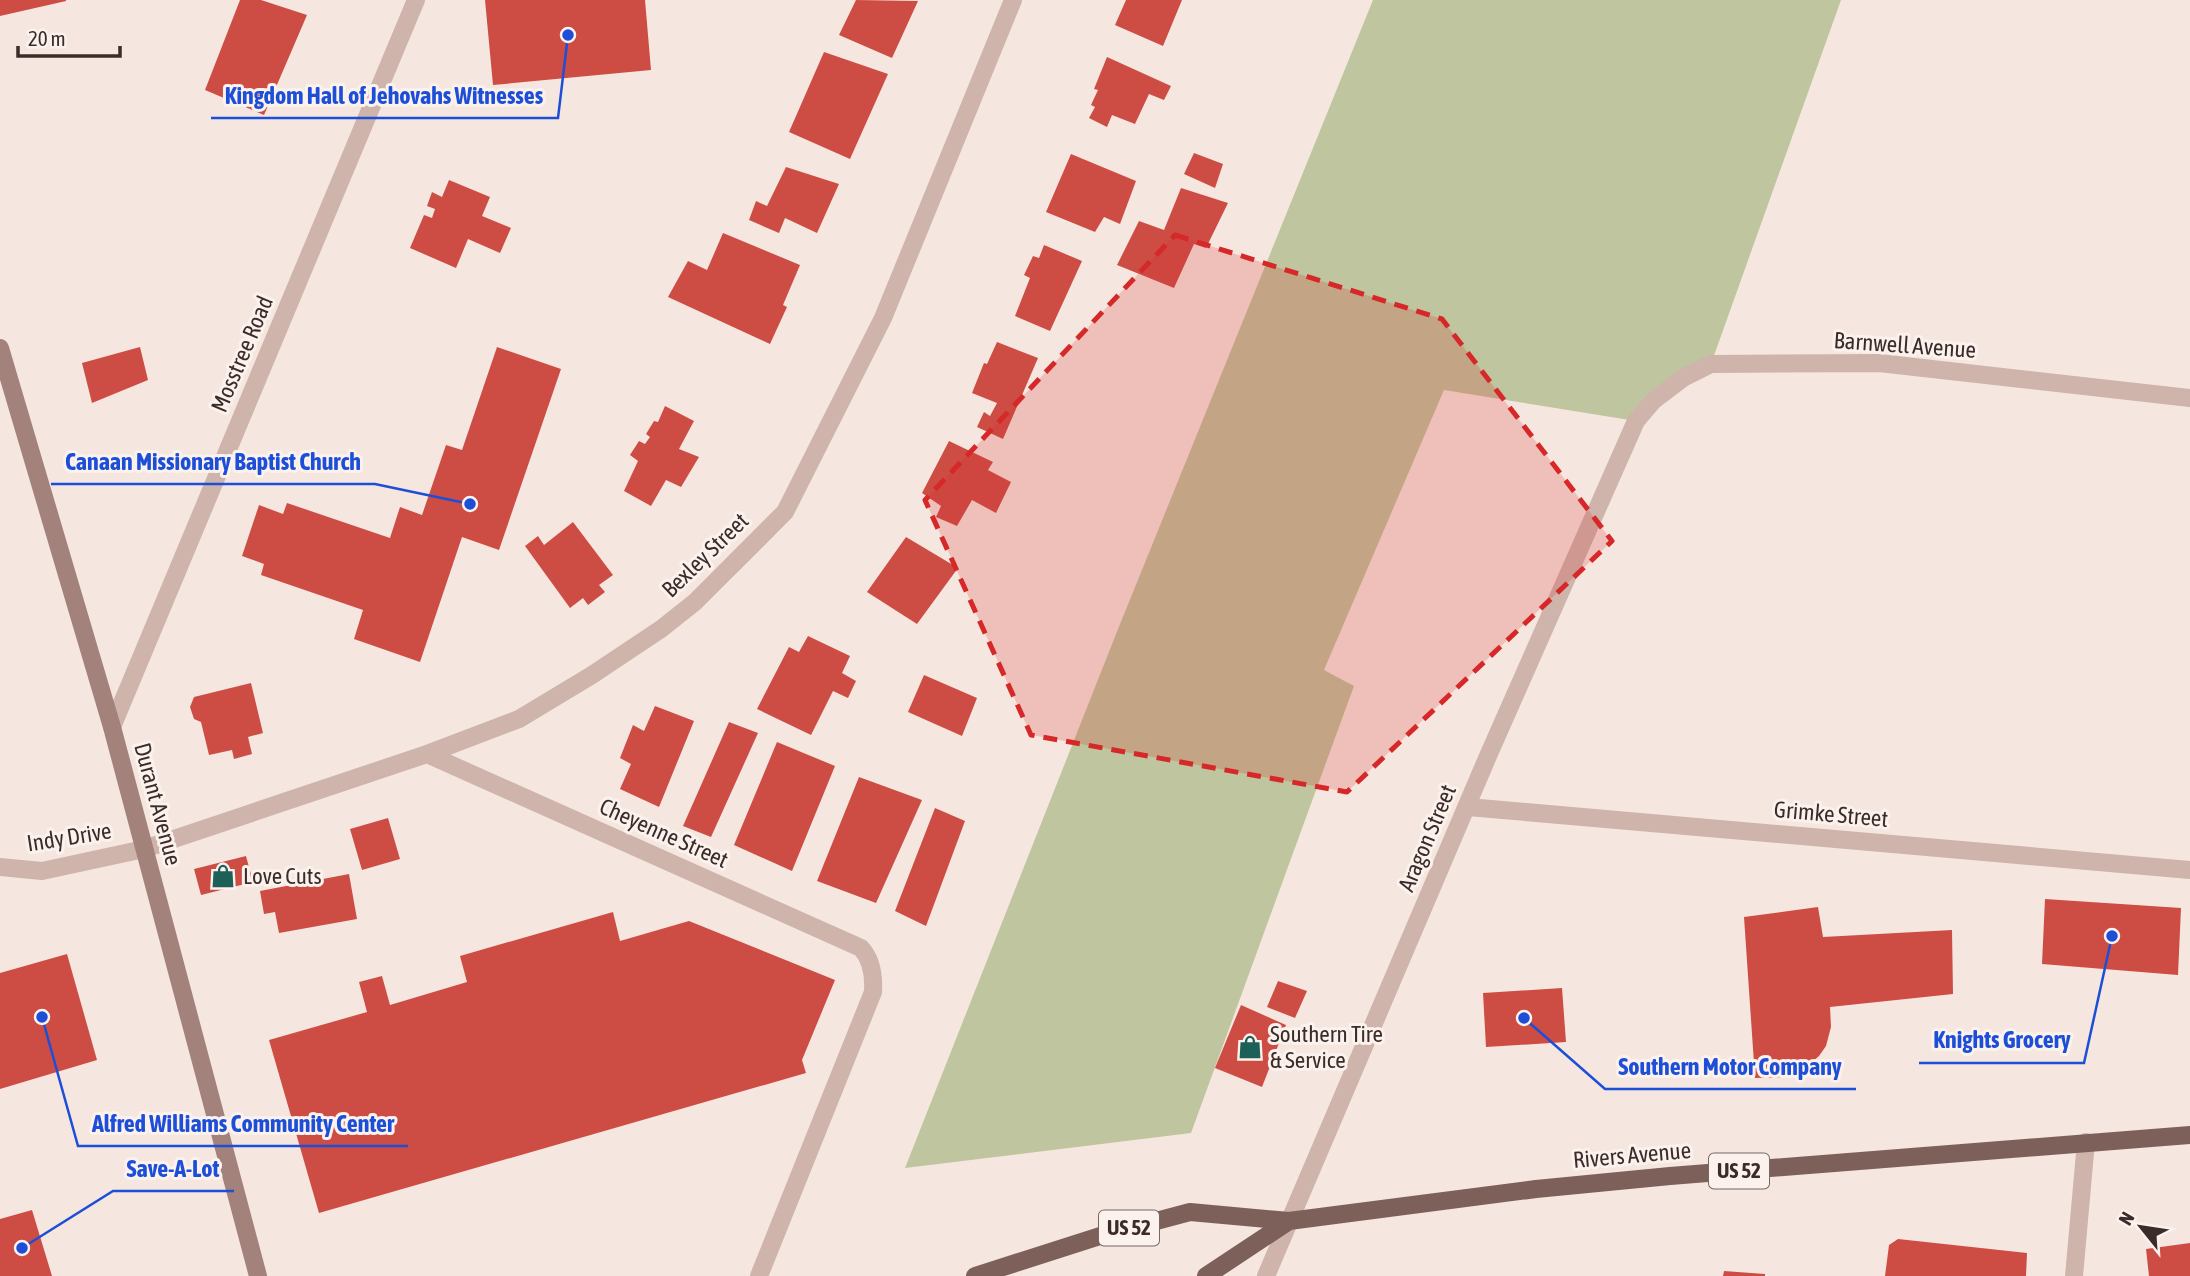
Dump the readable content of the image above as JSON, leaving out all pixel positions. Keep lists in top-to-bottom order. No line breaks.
{"streets":{"main road":["Rivers Avenue","US 52"],"street":["Barnwell Avenue","Mosstree Road","Bexley Street","Durant Avenue","Grimke Street","Cheyenne Street","Indy Drive","Aragon Street"]},"crossings":[["Barnwell Avenue","Aragon Street"],["Mosstree Road","Durant Avenue"],["Bexley Street","Durant Avenue"],["Bexley Street","Cheyenne Street"],["Bexley Street","Indy Drive"],["Durant Avenue","Indy Drive"],["Grimke Street","Aragon Street"],["Aragon Street","Rivers Avenue"]],"places":{"other":["Kingdom Hall of Jehovahs Witnesses","Canaan Missionary Baptist Church","Knights Grocery","Alfred Williams Community Center","Southern Motor Company","Save-A-Lot"],"shop":["Love Cuts","Southern Tire & Service"]},"scale_bar":"20 m","north":"top left"}
